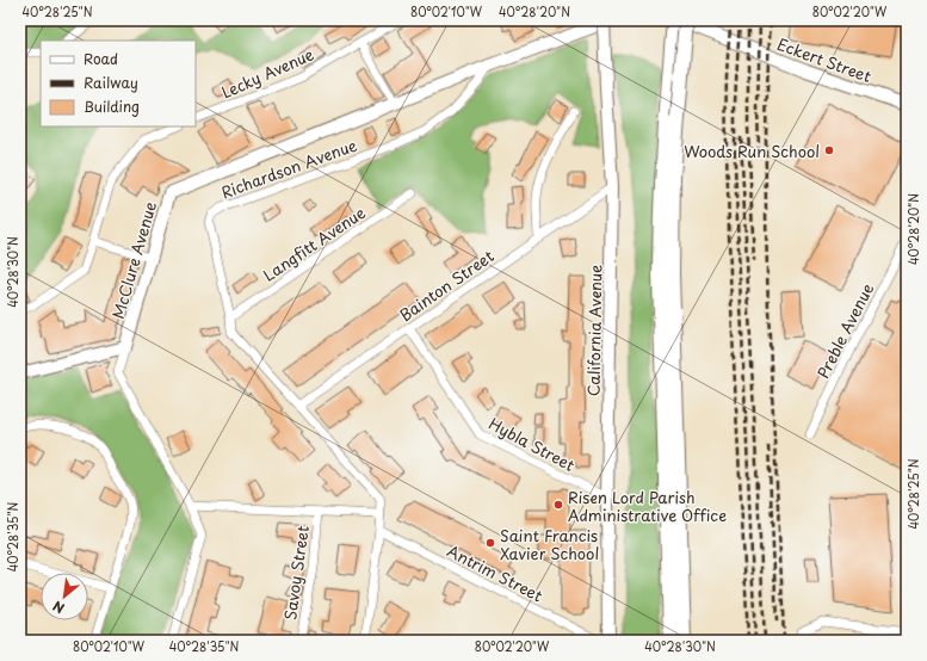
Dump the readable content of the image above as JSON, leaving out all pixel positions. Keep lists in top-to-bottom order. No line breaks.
{"streets":{"street":["Eckert Street","Lecky Avenue","Richardson Avenue","Langfitt Avenue","McClure Avenue","Bainton Street","California Avenue","Preble Avenue","Hybla Street","Savoy Street","Antrim Street"]},"crossings":[["Richardson Avenue","Langfitt Avenue"],["Richardson Avenue","McClure Avenue"],["Richardson Avenue","Bainton Street"],["Richardson Avenue","Antrim Street"],["Bainton Street","California Avenue"],["Bainton Street","Hybla Street"],["California Avenue","Hybla Street"]],"places":["Woods Run School","Risen Lord Parish Administrative Office","Saint Francis Xavier School"],"legend":["Road","Railway","Building"],"north":"bottom left","coordinates":["40°28'25\"N","80°02'10\"W","40°28'20\"N","80°02'20\"W","40°28'30\"N","40°28'35\"N"]}
